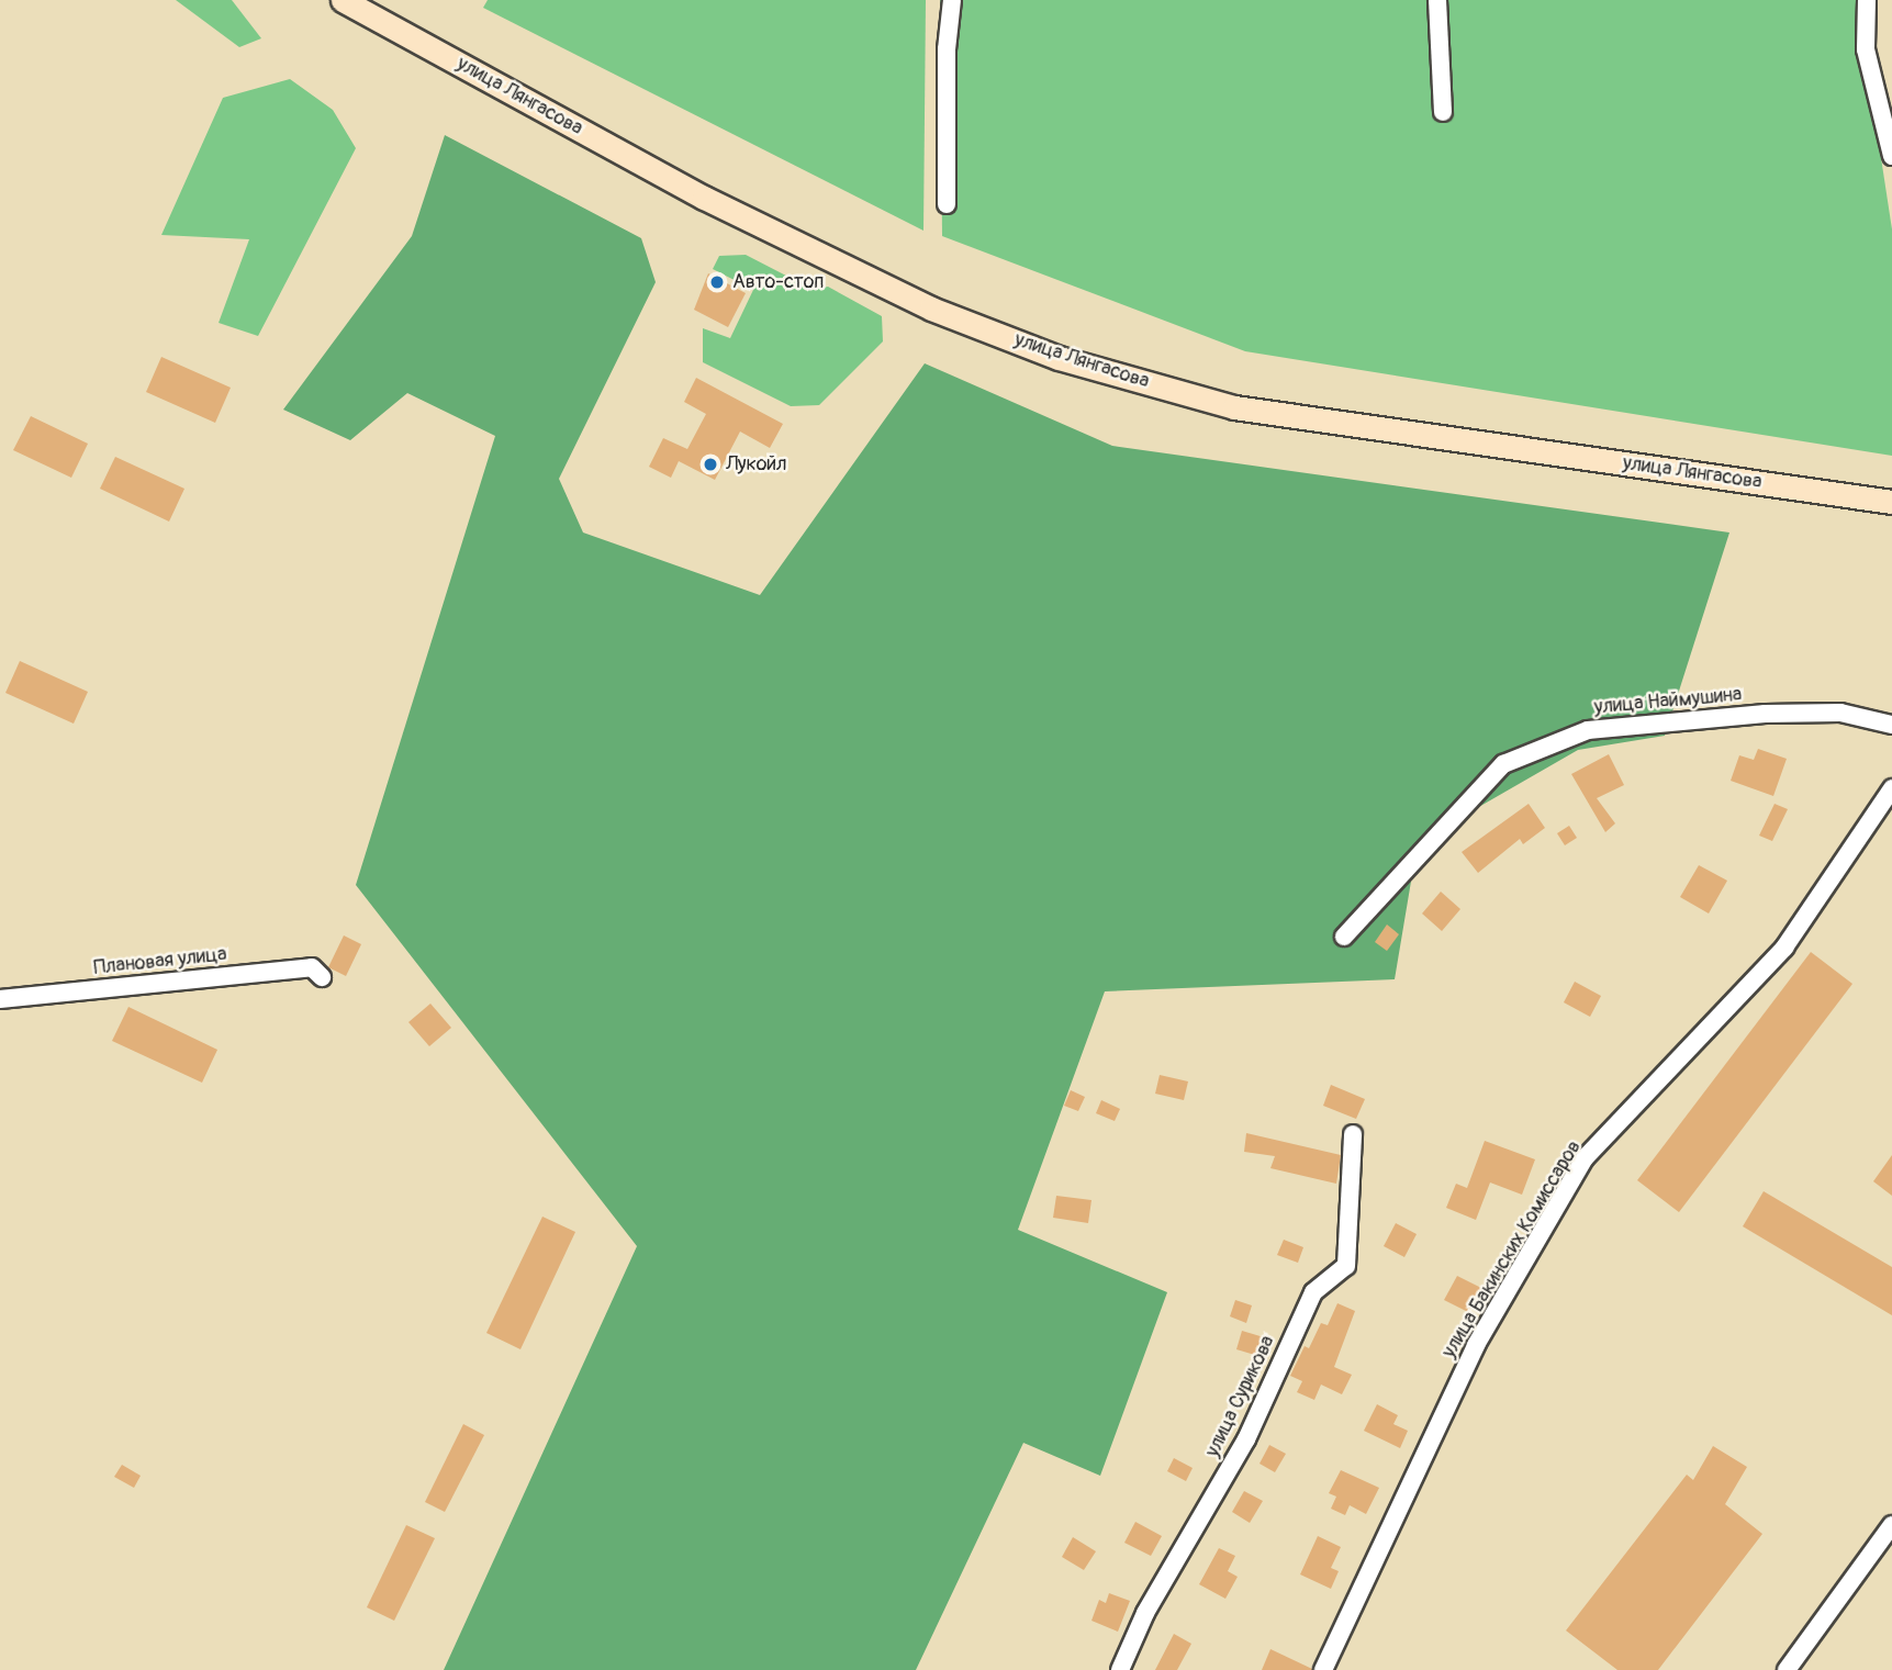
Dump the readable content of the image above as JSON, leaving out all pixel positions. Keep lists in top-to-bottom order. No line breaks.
{"streets":{"main road":["улица Лянгасова"],"street":["улица Наймушина","Плановая улица","улица Бакинских Комиссаров","улица Сурикова"]},"places":["Авто-стоп","Лукойл"]}
